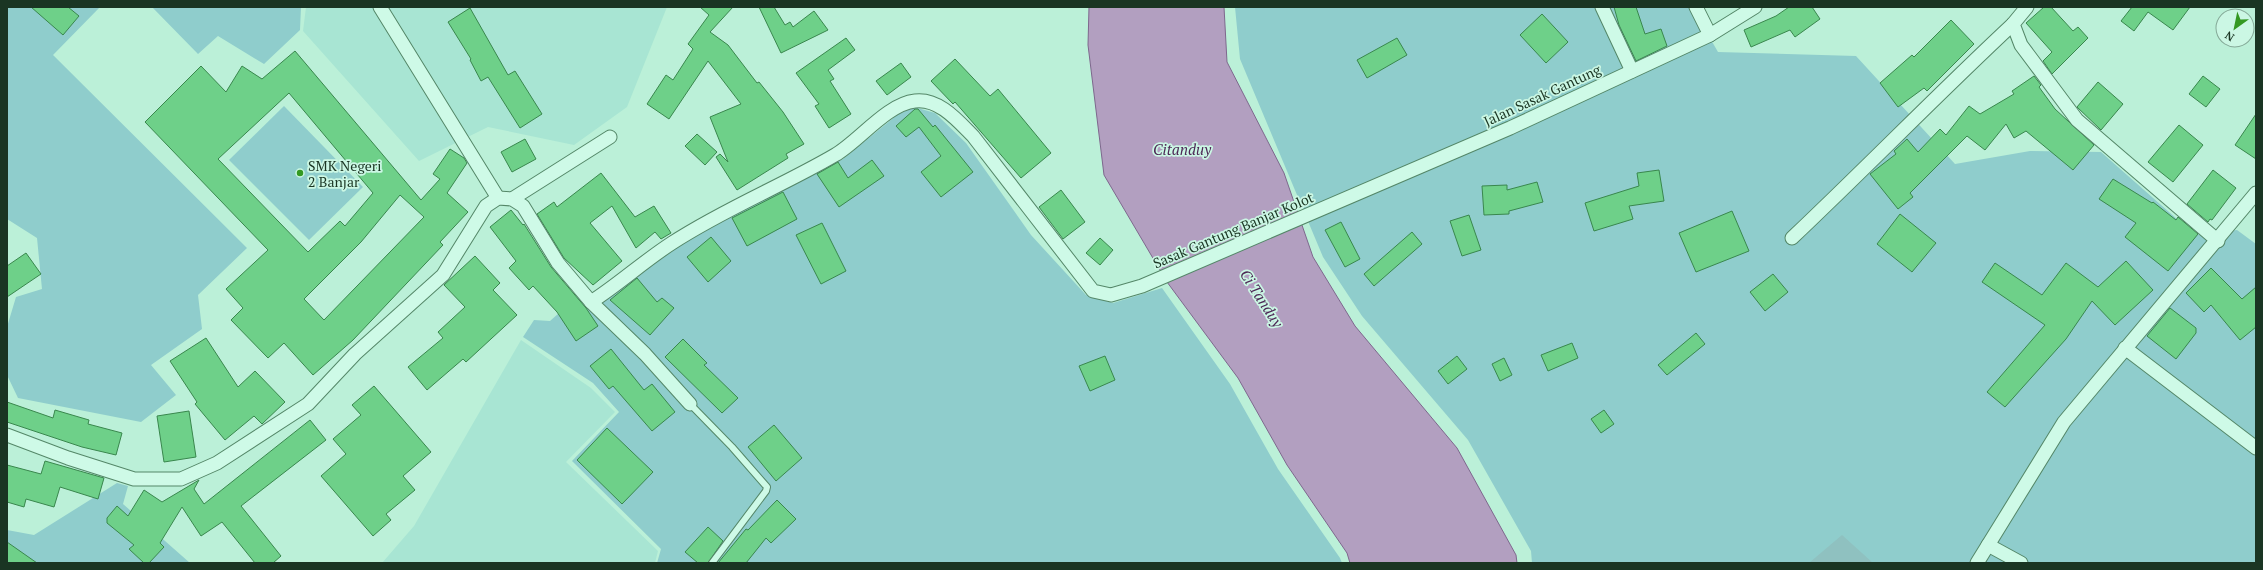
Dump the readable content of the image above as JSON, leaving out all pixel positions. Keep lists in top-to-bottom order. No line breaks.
{"streets":{"street":["Jalan Sasak Gantung","Sasak Gantung Banjar Kolot"]},"crossings":[["Jalan Sasak Gantung","Sasak Gantung Banjar Kolot"]],"water":["Citanduy","Ci Tanduy"],"places":["SMK Negeri 2 Banjar"],"north":"bottom left"}
